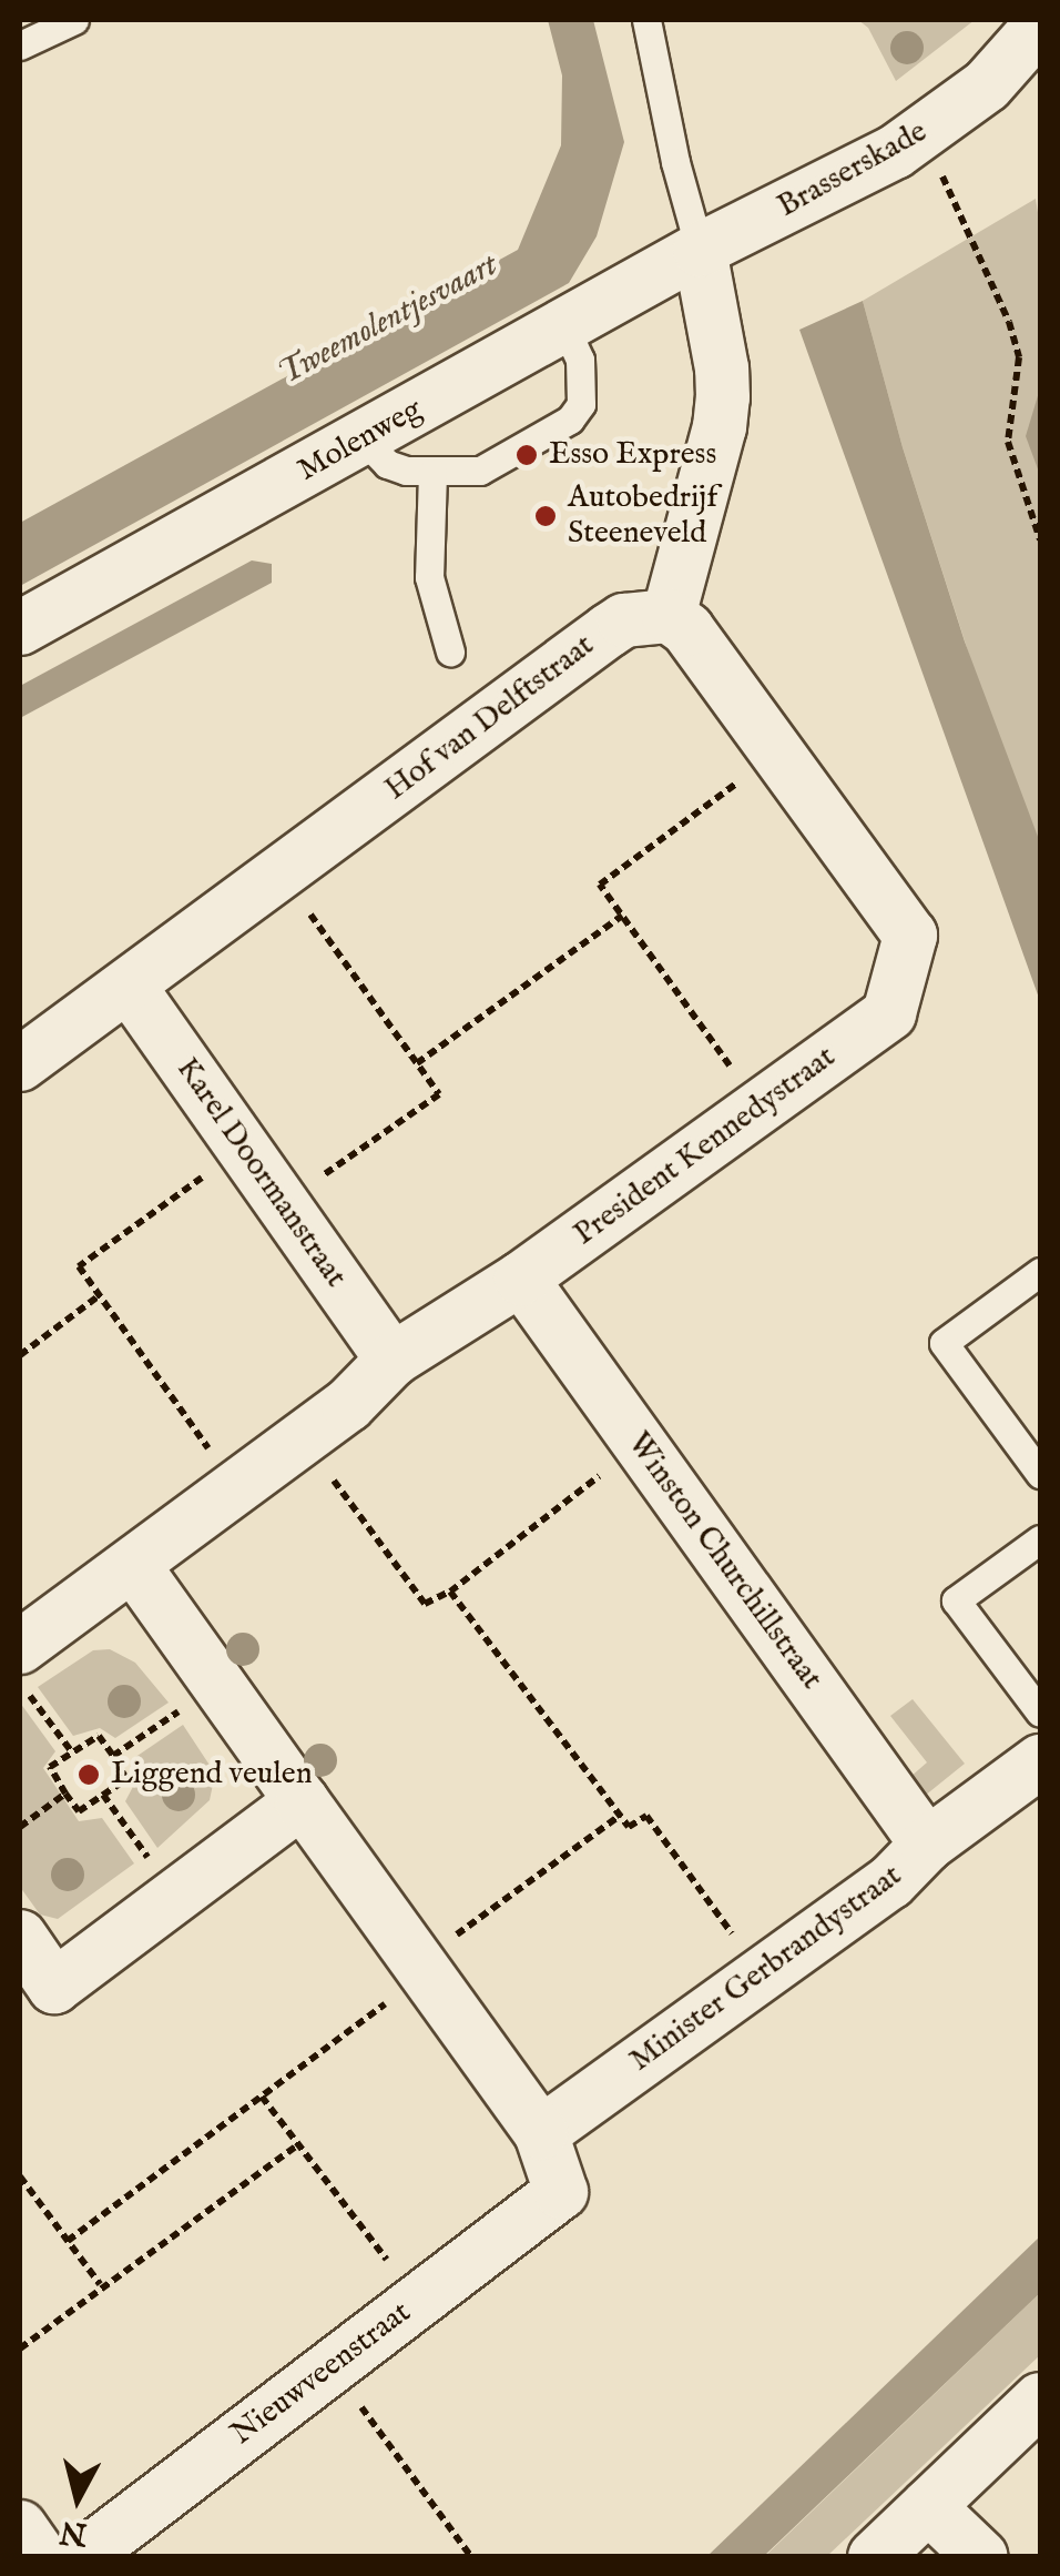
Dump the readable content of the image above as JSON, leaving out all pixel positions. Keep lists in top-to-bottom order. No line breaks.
{"streets":{"street":["Brasserskade","Molenweg","Hof van Delftstraat","President Kennedystraat","Karel Doormanstraat","Winston Churchillstraat","Minister Gerbrandystraat","Nieuwveenstraat"]},"crossings":[["Brasserskade","Molenweg"],["Hof van Delftstraat","President Kennedystraat"],["Hof van Delftstraat","Karel Doormanstraat"],["President Kennedystraat","Karel Doormanstraat"],["President Kennedystraat","Winston Churchillstraat"],["Winston Churchillstraat","Minister Gerbrandystraat"],["Minister Gerbrandystraat","Nieuwveenstraat"]],"water":["Tweemolentjesvaart"],"places":["Esso Express","Autobedrijf Steeneveld","Liggend veulen"],"north":"bottom"}
